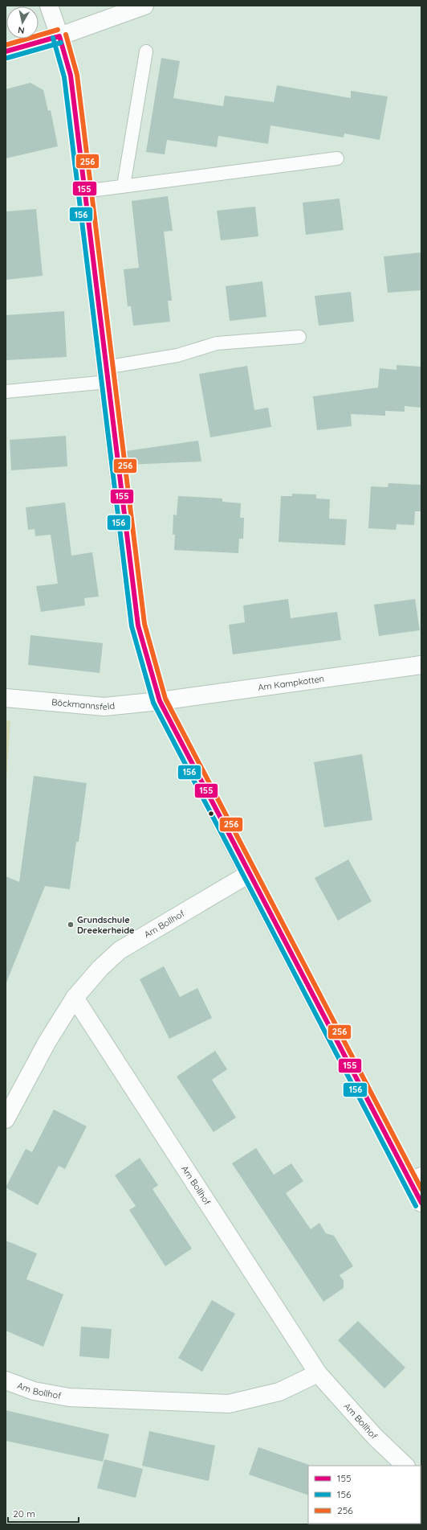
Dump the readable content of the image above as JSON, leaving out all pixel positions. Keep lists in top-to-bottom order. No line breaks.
{"streets":{"street":["Am Kampkotten","Böckmannsfeld","Am Bollhof"]},"crossings":[["Am Kampkotten","Böckmannsfeld"]],"places":["Grundschule Dreekerheide"],"lines":["transit line 256","transit line 155","transit line 156"],"legend":["155","156","256"],"scale_bar":"20 m","north":"bottom"}
